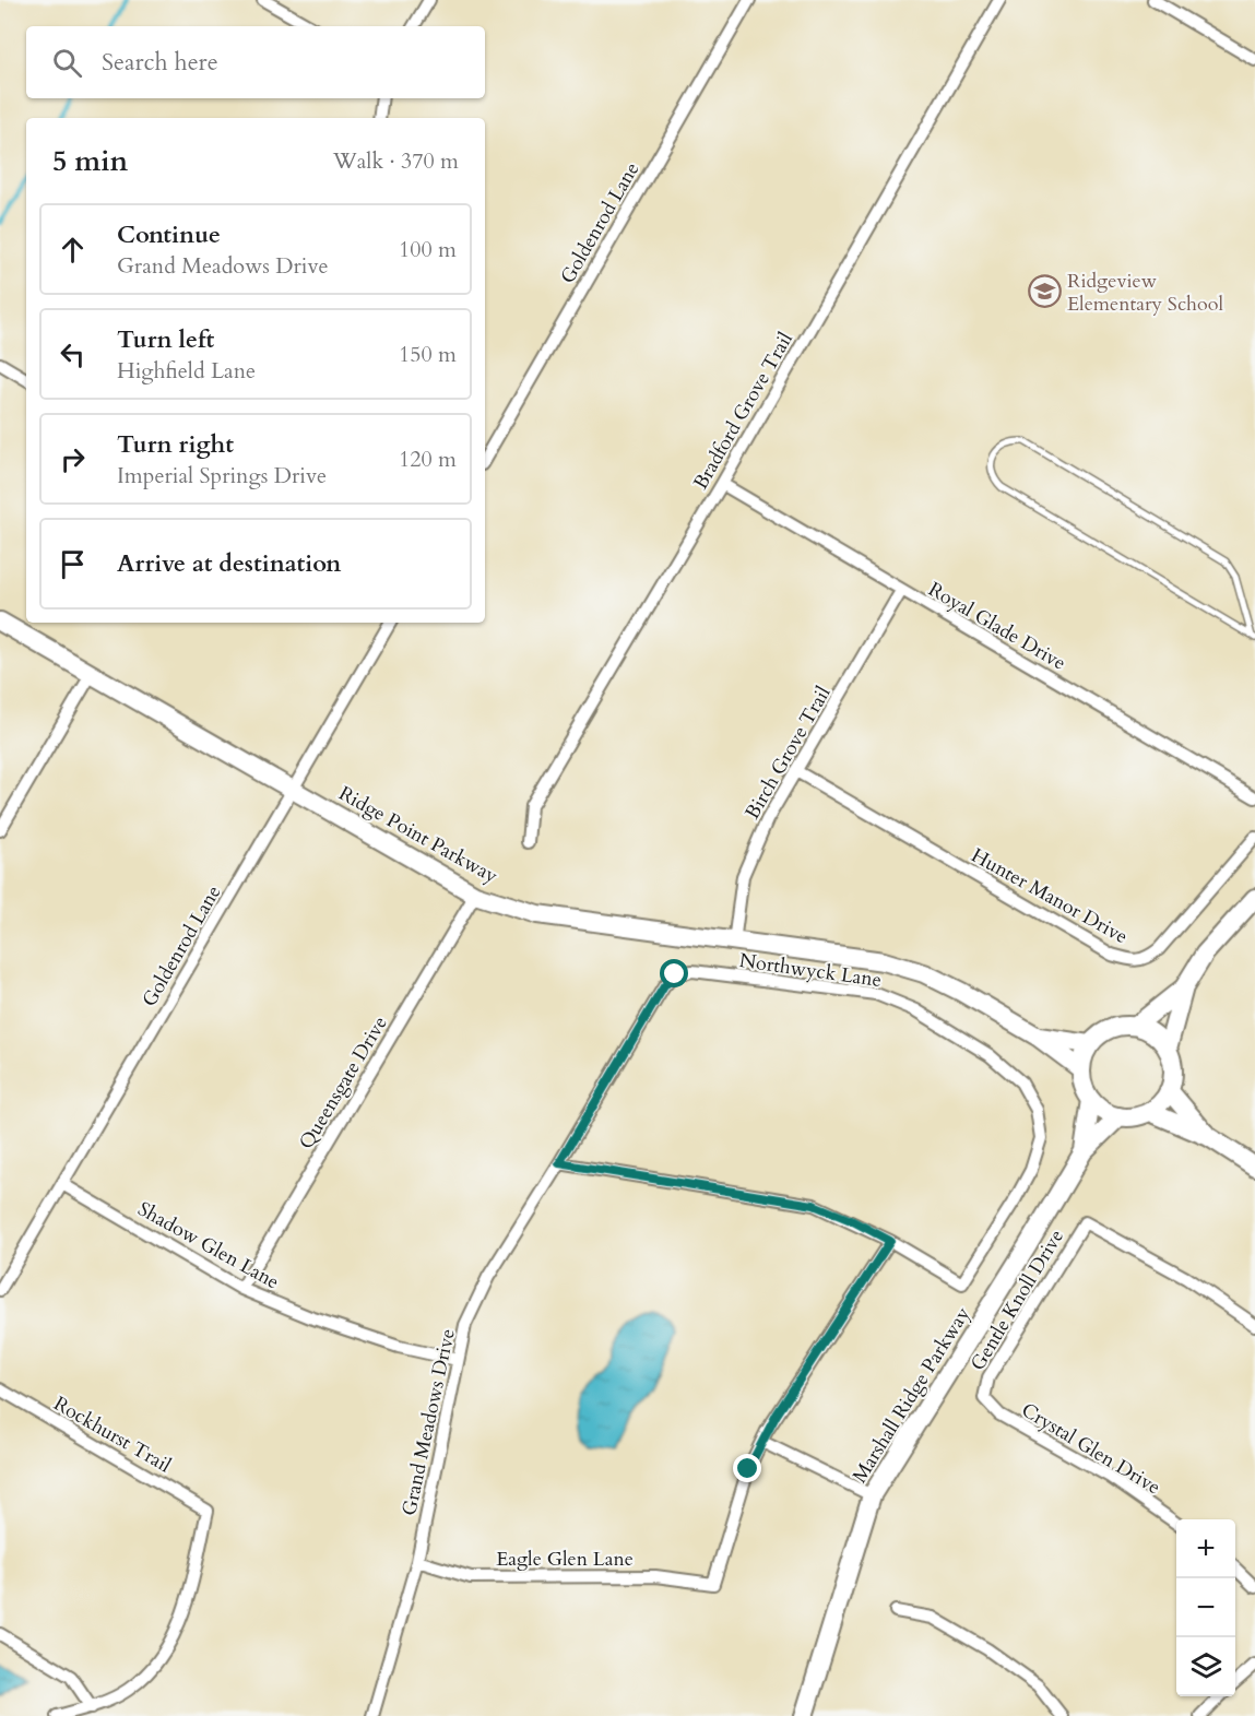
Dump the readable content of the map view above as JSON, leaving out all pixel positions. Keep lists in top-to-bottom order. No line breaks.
{"streets":{"street":["Goldenrod Lane","Bradford Grove Trail","Royal Glade Drive","Birch Grove Trail","Ridge Point Parkway","Hunter Manor Drive","Northwyck Lane","Queensgate Drive","Shadow Glen Lane","Gentle Knoll Drive","Marshall Ridge Parkway","Grand Meadows Drive","Rockhurst Trail","Crystal Glen Drive","Eagle Glen Lane"]},"crossings":[["Goldenrod Lane","Ridge Point Parkway"],["Goldenrod Lane","Shadow Glen Lane"],["Bradford Grove Trail","Royal Glade Drive"],["Royal Glade Drive","Birch Grove Trail"],["Birch Grove Trail","Ridge Point Parkway"],["Birch Grove Trail","Hunter Manor Drive"],["Ridge Point Parkway","Queensgate Drive"],["Northwyck Lane","Grand Meadows Drive"],["Queensgate Drive","Shadow Glen Lane"],["Shadow Glen Lane","Grand Meadows Drive"],["Gentle Knoll Drive","Crystal Glen Drive"],["Grand Meadows Drive","Eagle Glen Lane"]],"places":{"school or university":["Ridgeview Elementary School"]},"page":{"search":"Search here","heading":["5 min","Walk · 370 m"],"list":[["Continue","Grand Meadows Drive","100 m"],["Turn left","Highfield Lane","150 m"],["Turn right","Imperial Springs Drive","120 m"],"Arrive at destination"],"map_buttons":["+","−"]}}
